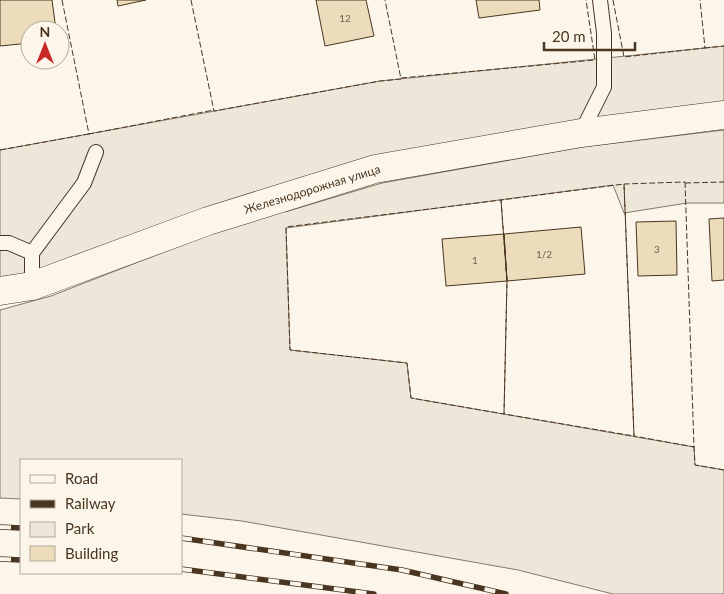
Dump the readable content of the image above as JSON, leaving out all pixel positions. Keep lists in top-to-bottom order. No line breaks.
{"streets":{"street":["Железнодорожная улица"]},"house_numbers":["12","3","1/2","1"],"legend":["Road","Railway","Park","Building"],"scale_bar":"20 m","north":"top"}
